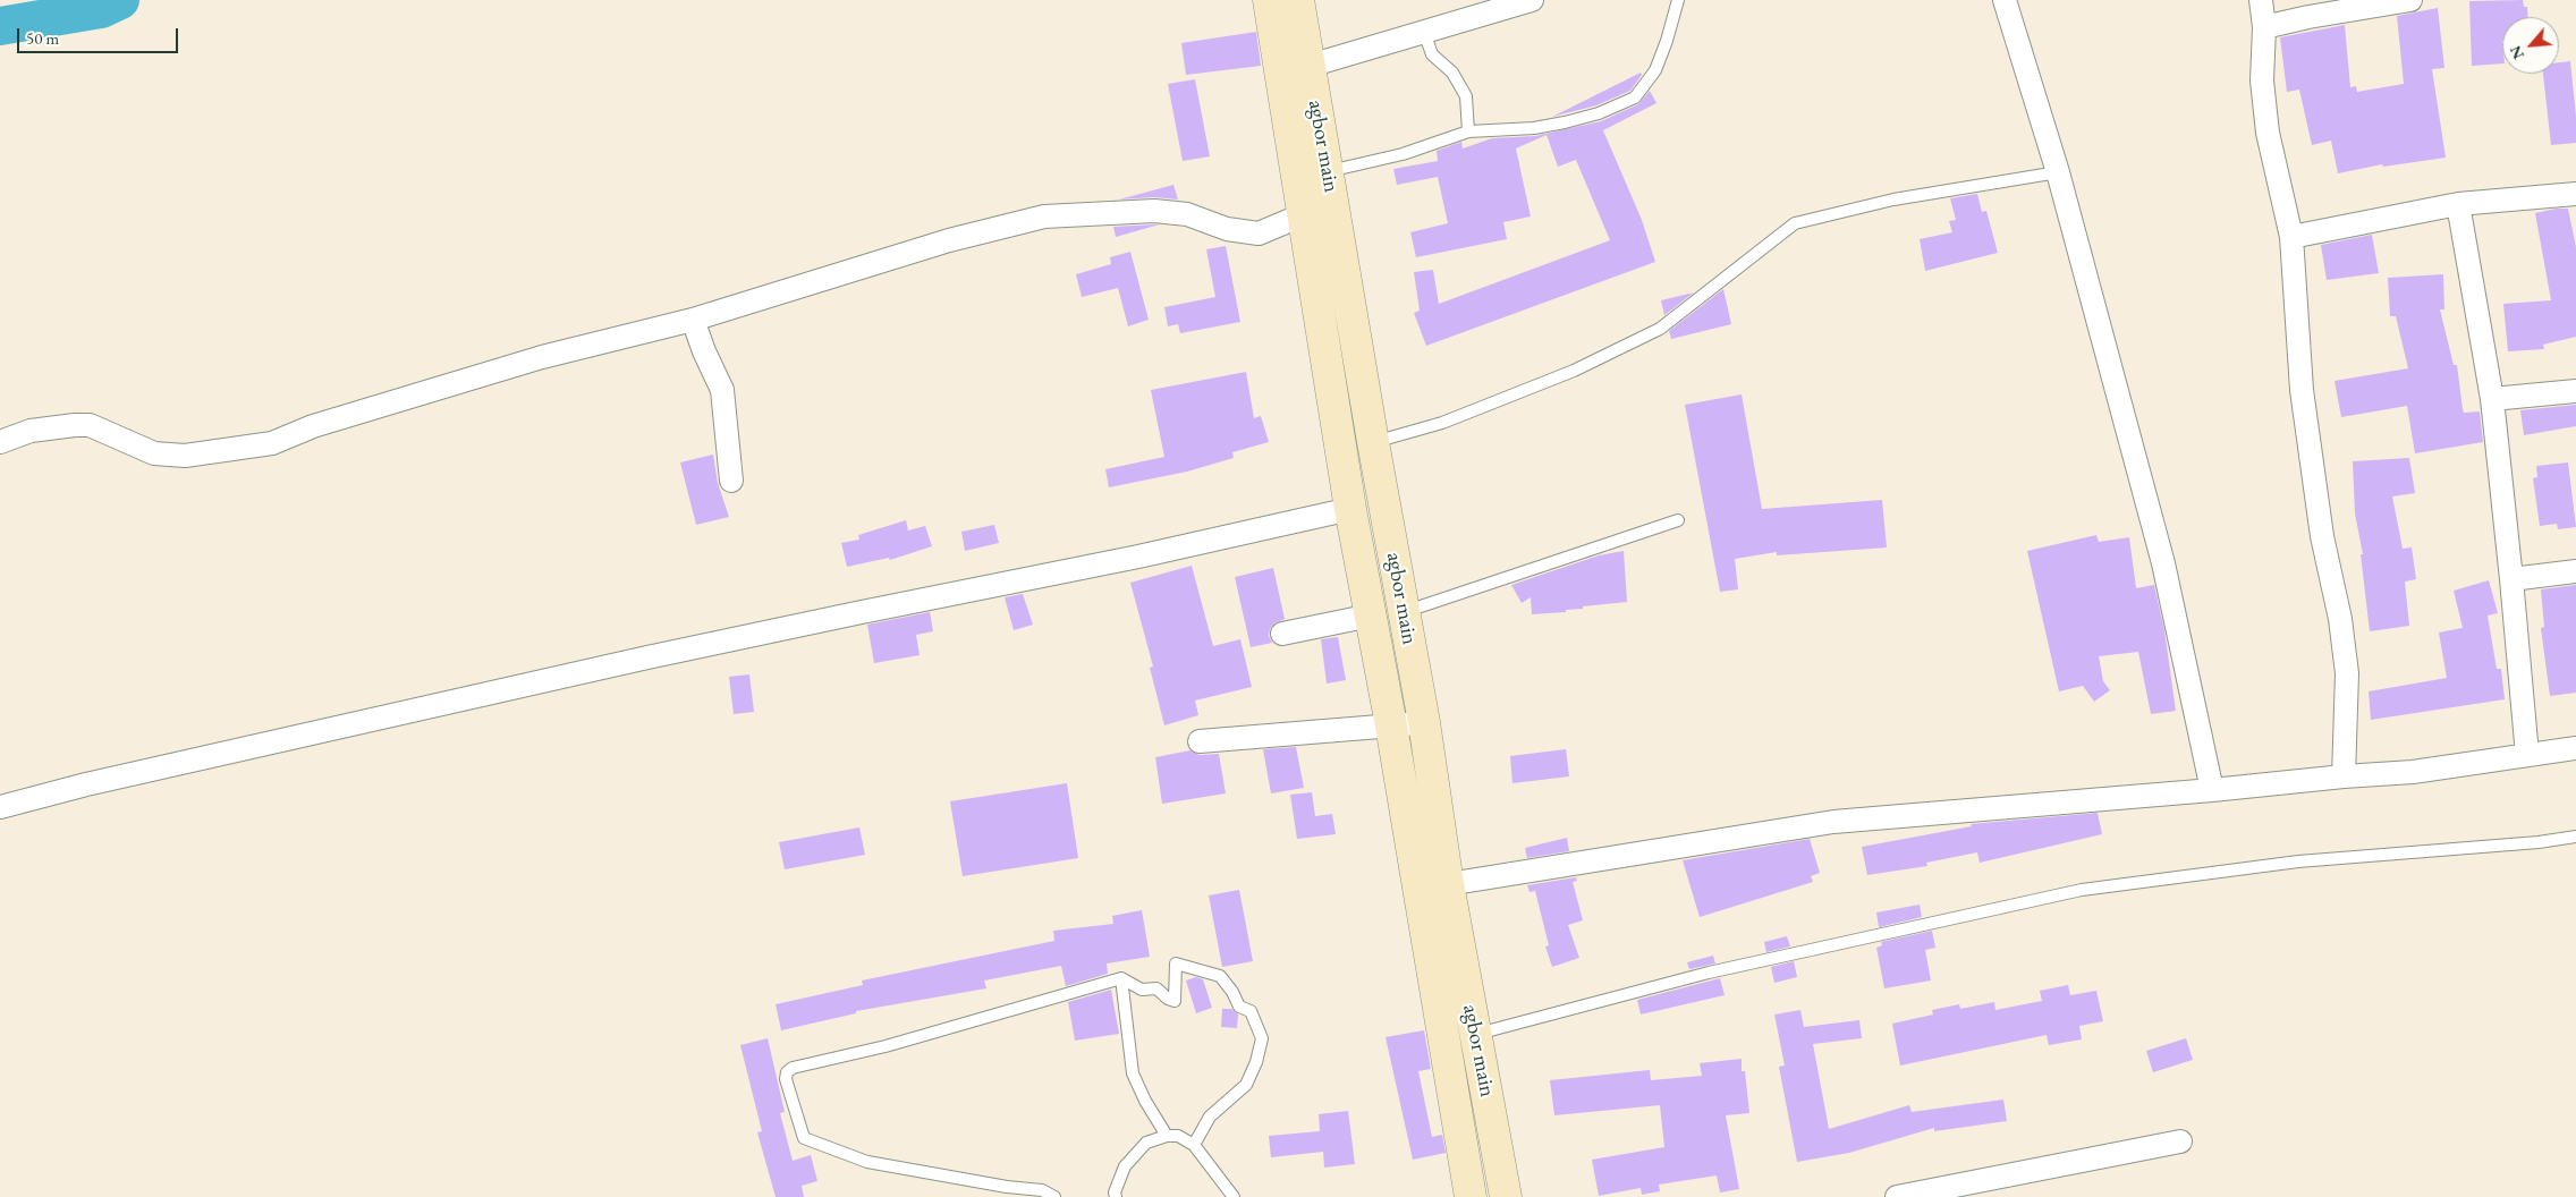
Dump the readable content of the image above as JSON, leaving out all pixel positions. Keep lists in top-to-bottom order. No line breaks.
{"streets":{"main road":["agbor main"]},"scale_bar":"50 m","north":"bottom left"}
